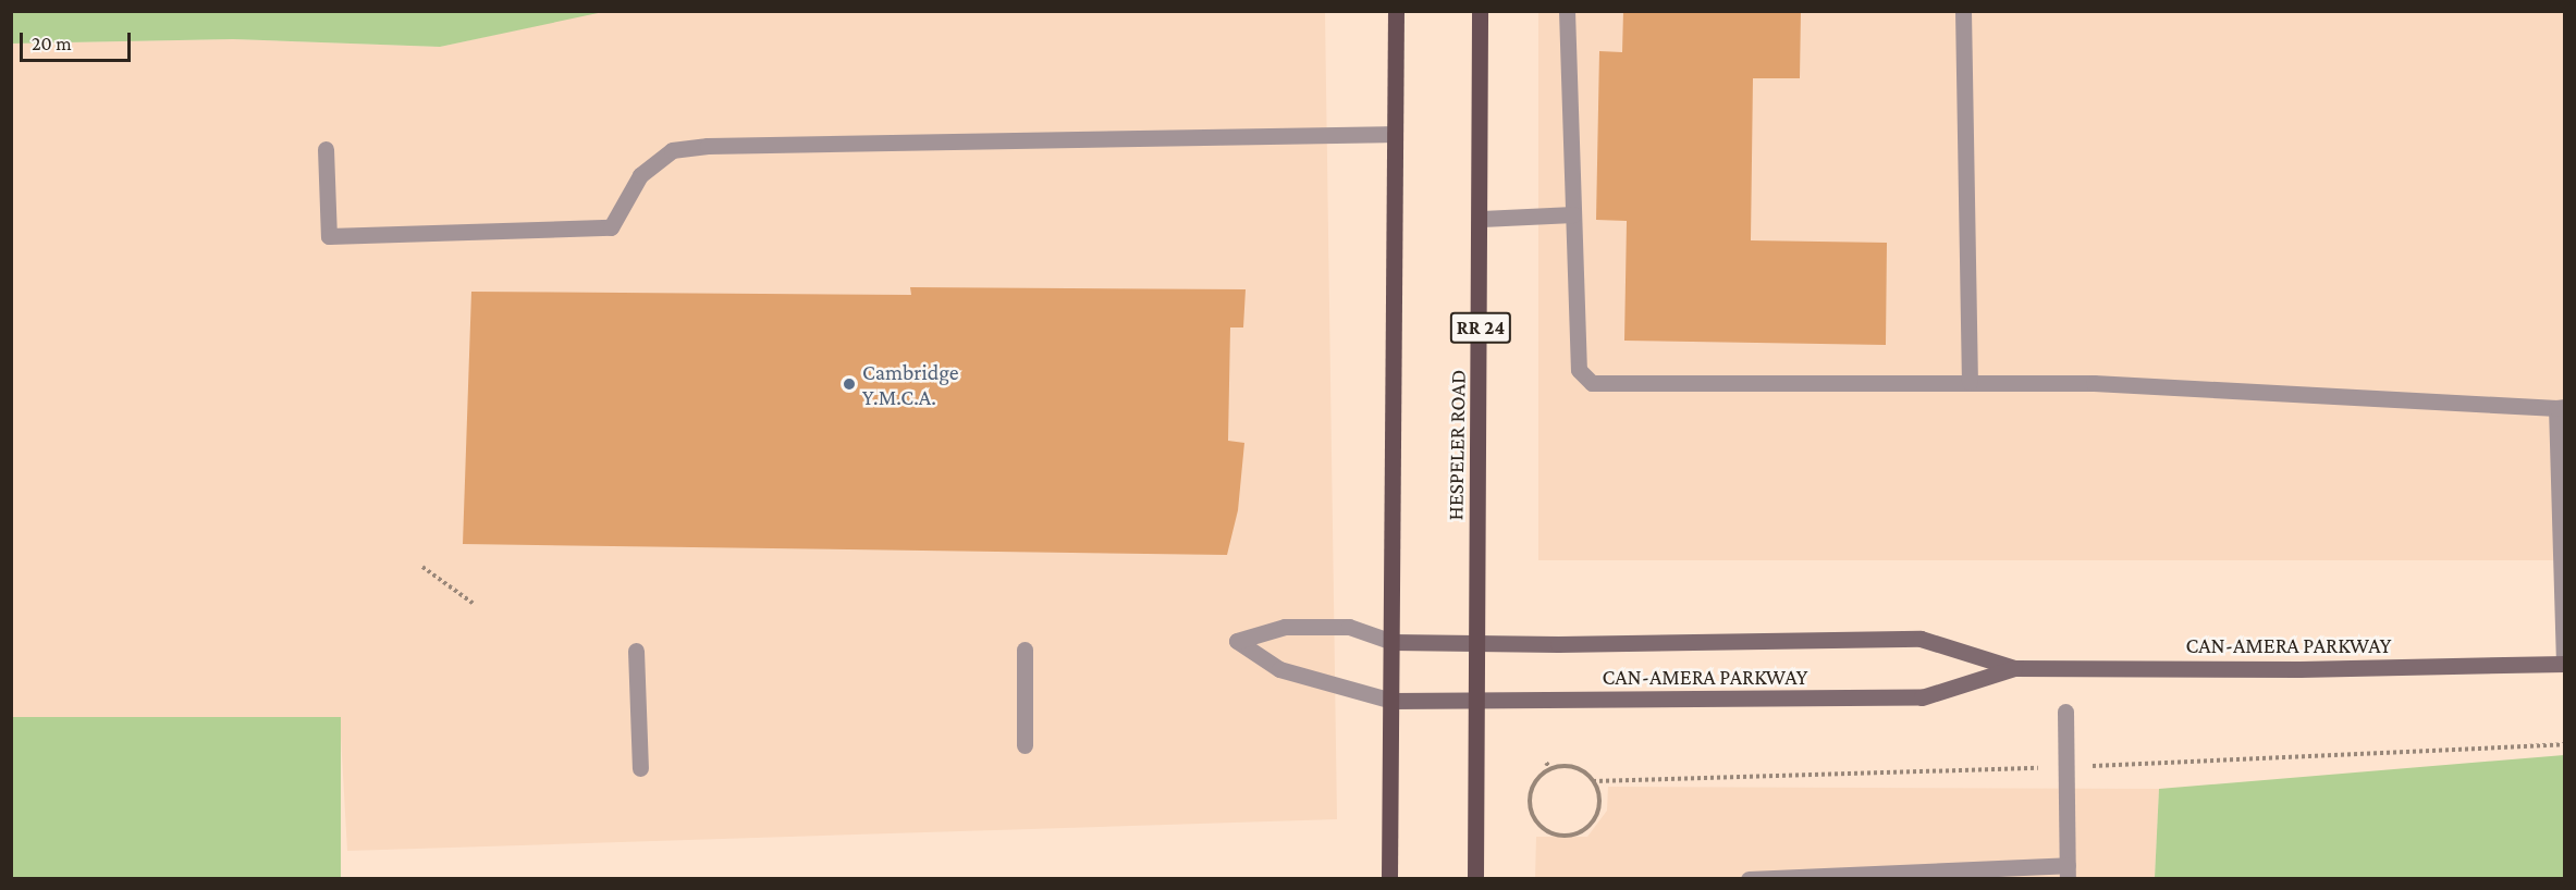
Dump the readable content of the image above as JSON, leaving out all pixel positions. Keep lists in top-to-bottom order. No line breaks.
{"streets":{"main road":["RR 24","HESPELER ROAD","CAN-AMERA PARKWAY"]},"crossings":[["HESPELER ROAD","CAN-AMERA PARKWAY"]],"places":["Cambridge Y.M.C.A."],"scale_bar":"20 m"}
